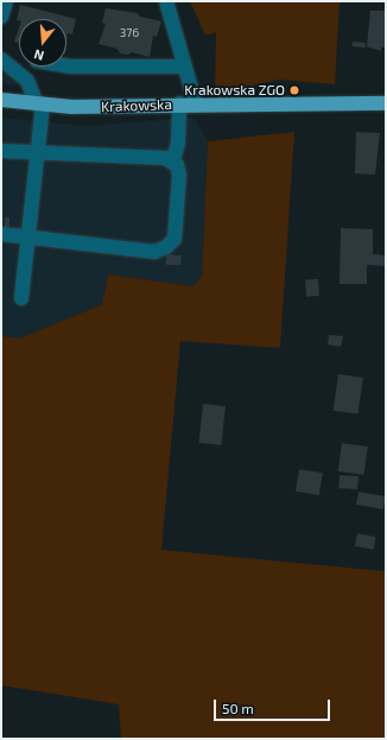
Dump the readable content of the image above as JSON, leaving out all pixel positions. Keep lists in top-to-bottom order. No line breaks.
{"streets":{"main road":["Krakowska"]},"places":["Krakowska ZGO"],"house_numbers":["376"],"scale_bar":"50 m","north":"bottom"}
